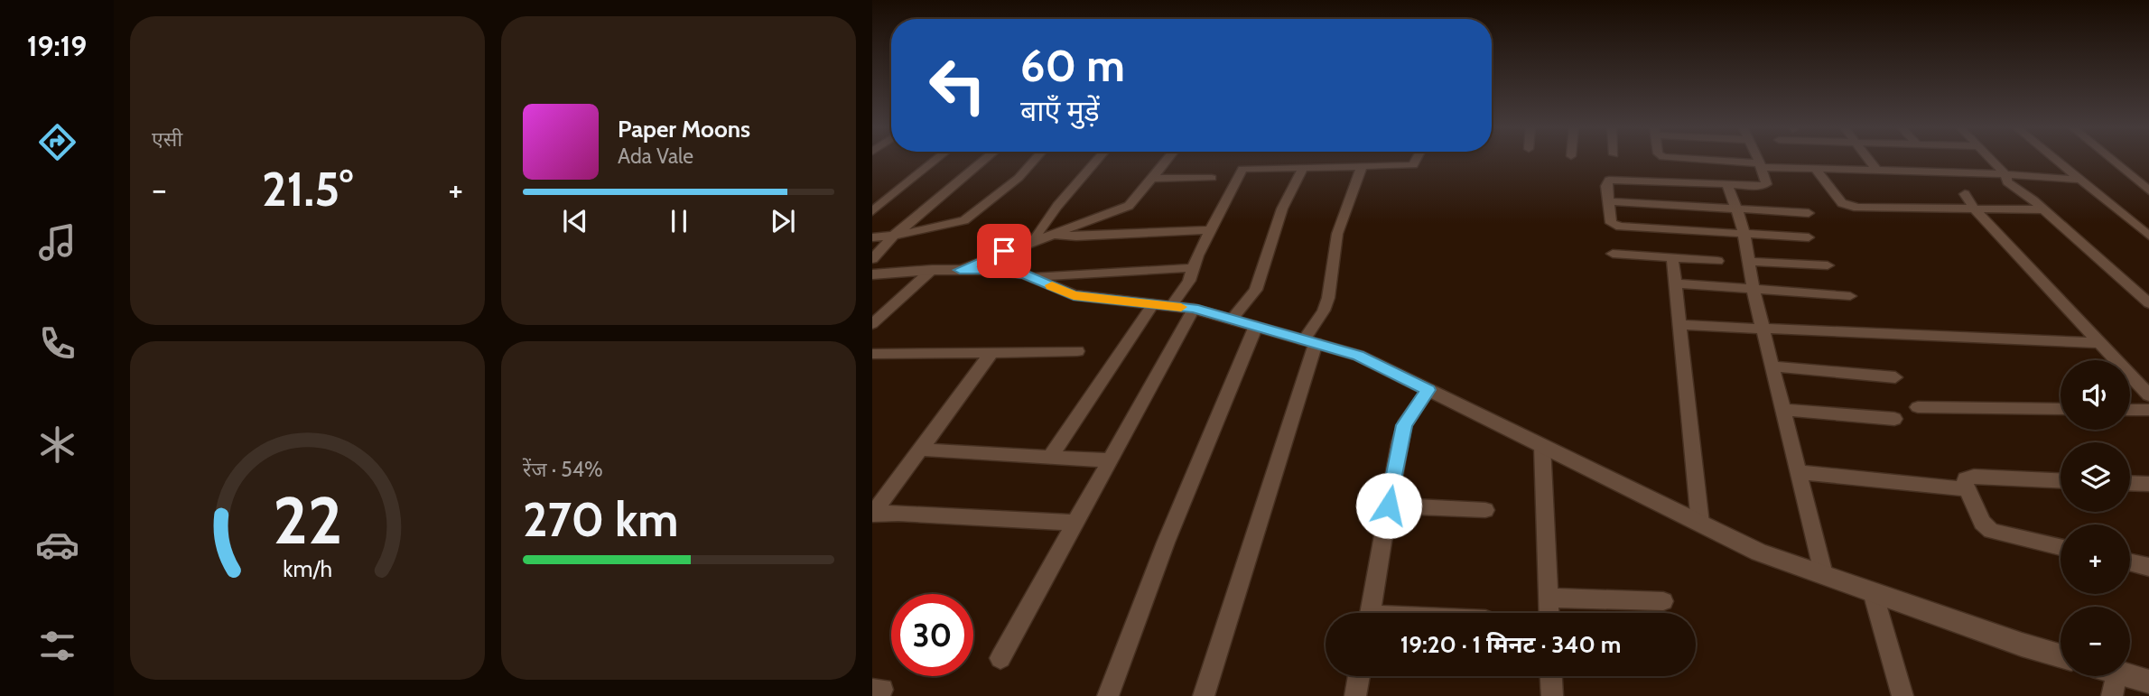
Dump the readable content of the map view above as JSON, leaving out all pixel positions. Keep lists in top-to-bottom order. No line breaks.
{"page":{"tabs":"19:19","tile":["एसी",["रेंज · 54%","270 km"]],"turn":["60 m","बाएँ मुड़ें"],"song":["Paper Moons","Ada Vale"],"heat":["−","21.5°","+"],"map_buttons":["+","−"],"limit":"30","trip":"19:20 · 1 मिनट · 340 m","gauge":["22","km/h"]}}
